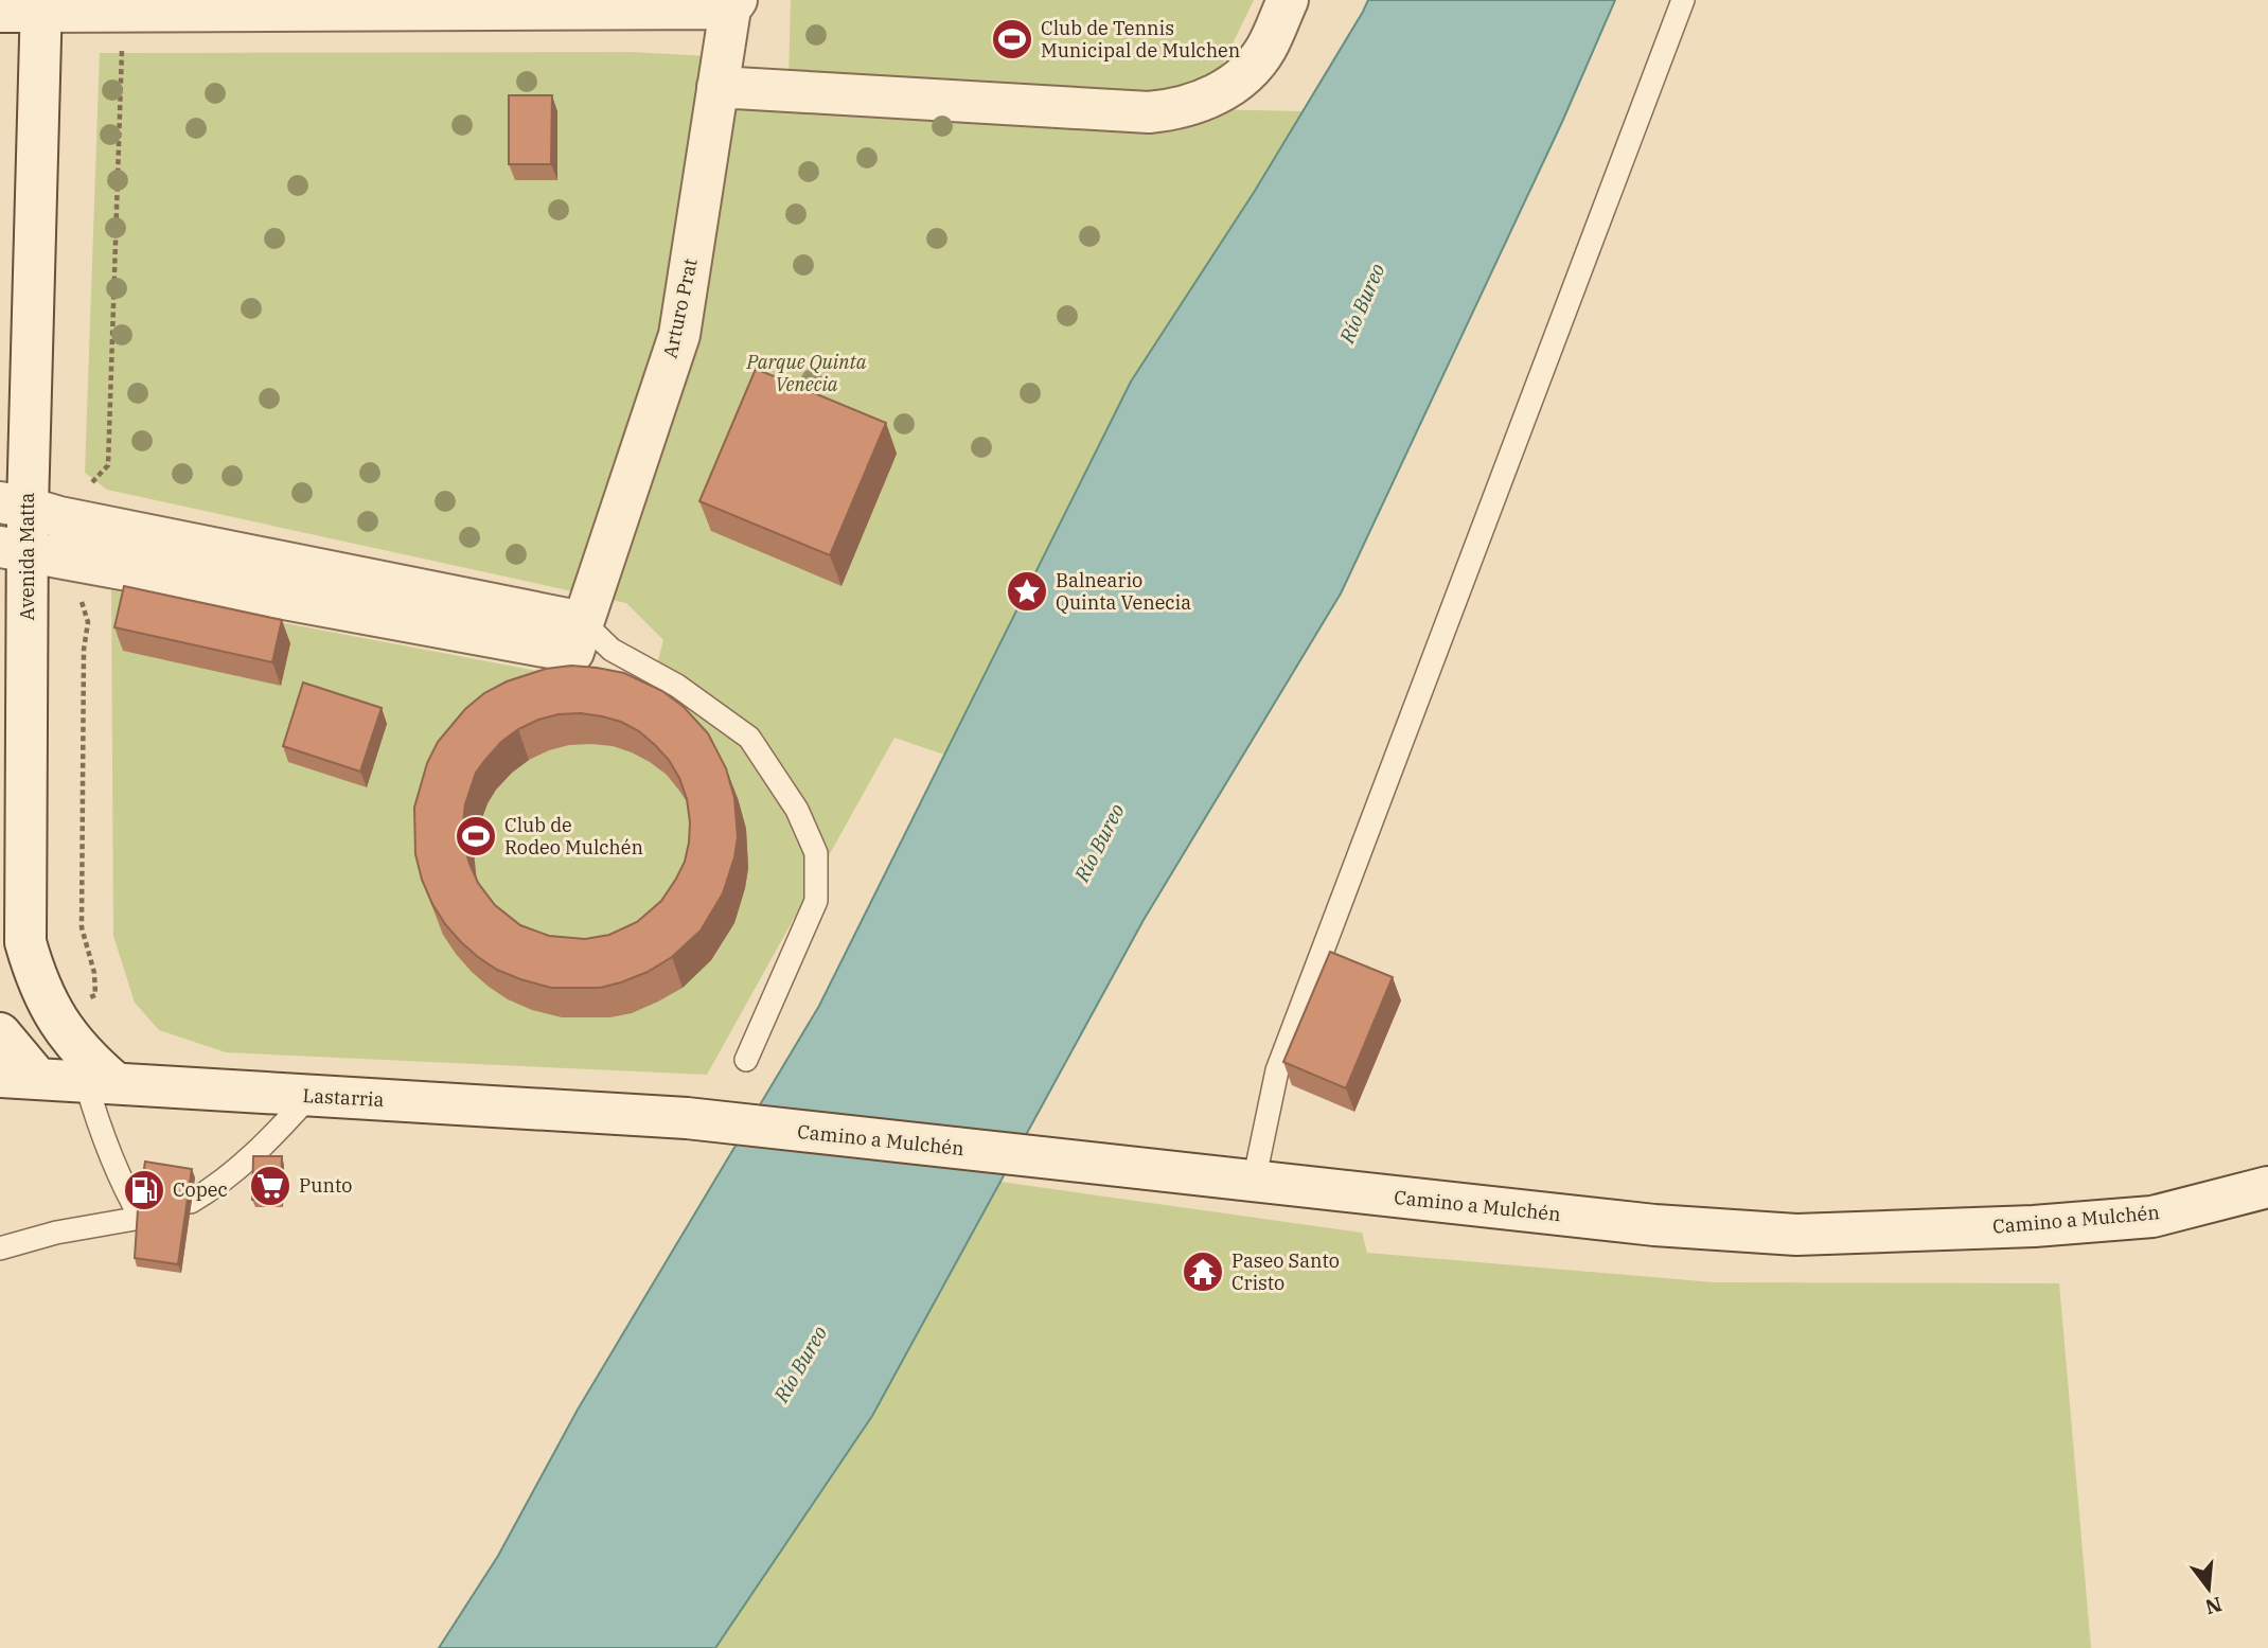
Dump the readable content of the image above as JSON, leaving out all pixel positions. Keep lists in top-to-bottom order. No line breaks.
{"streets":{"main road":["Arturo Prat","Avenida Matta","Lastarria","Camino a Mulchén"]},"crossings":[["Avenida Matta","Lastarria"],["Lastarria","Camino a Mulchén"]],"water":["Río Bureo"],"parks":["Parque Quinta Venecia"],"places":{"sports":["Club de Tennis Municipal de Mulchen","Club de Rodeo Mulchén"],"place":["Balneario Quinta Venecia"],"supermarket":["Punto"],"fuel station":["Copec"],"temple":["Paseo Santo Cristo"]},"north":"bottom"}
